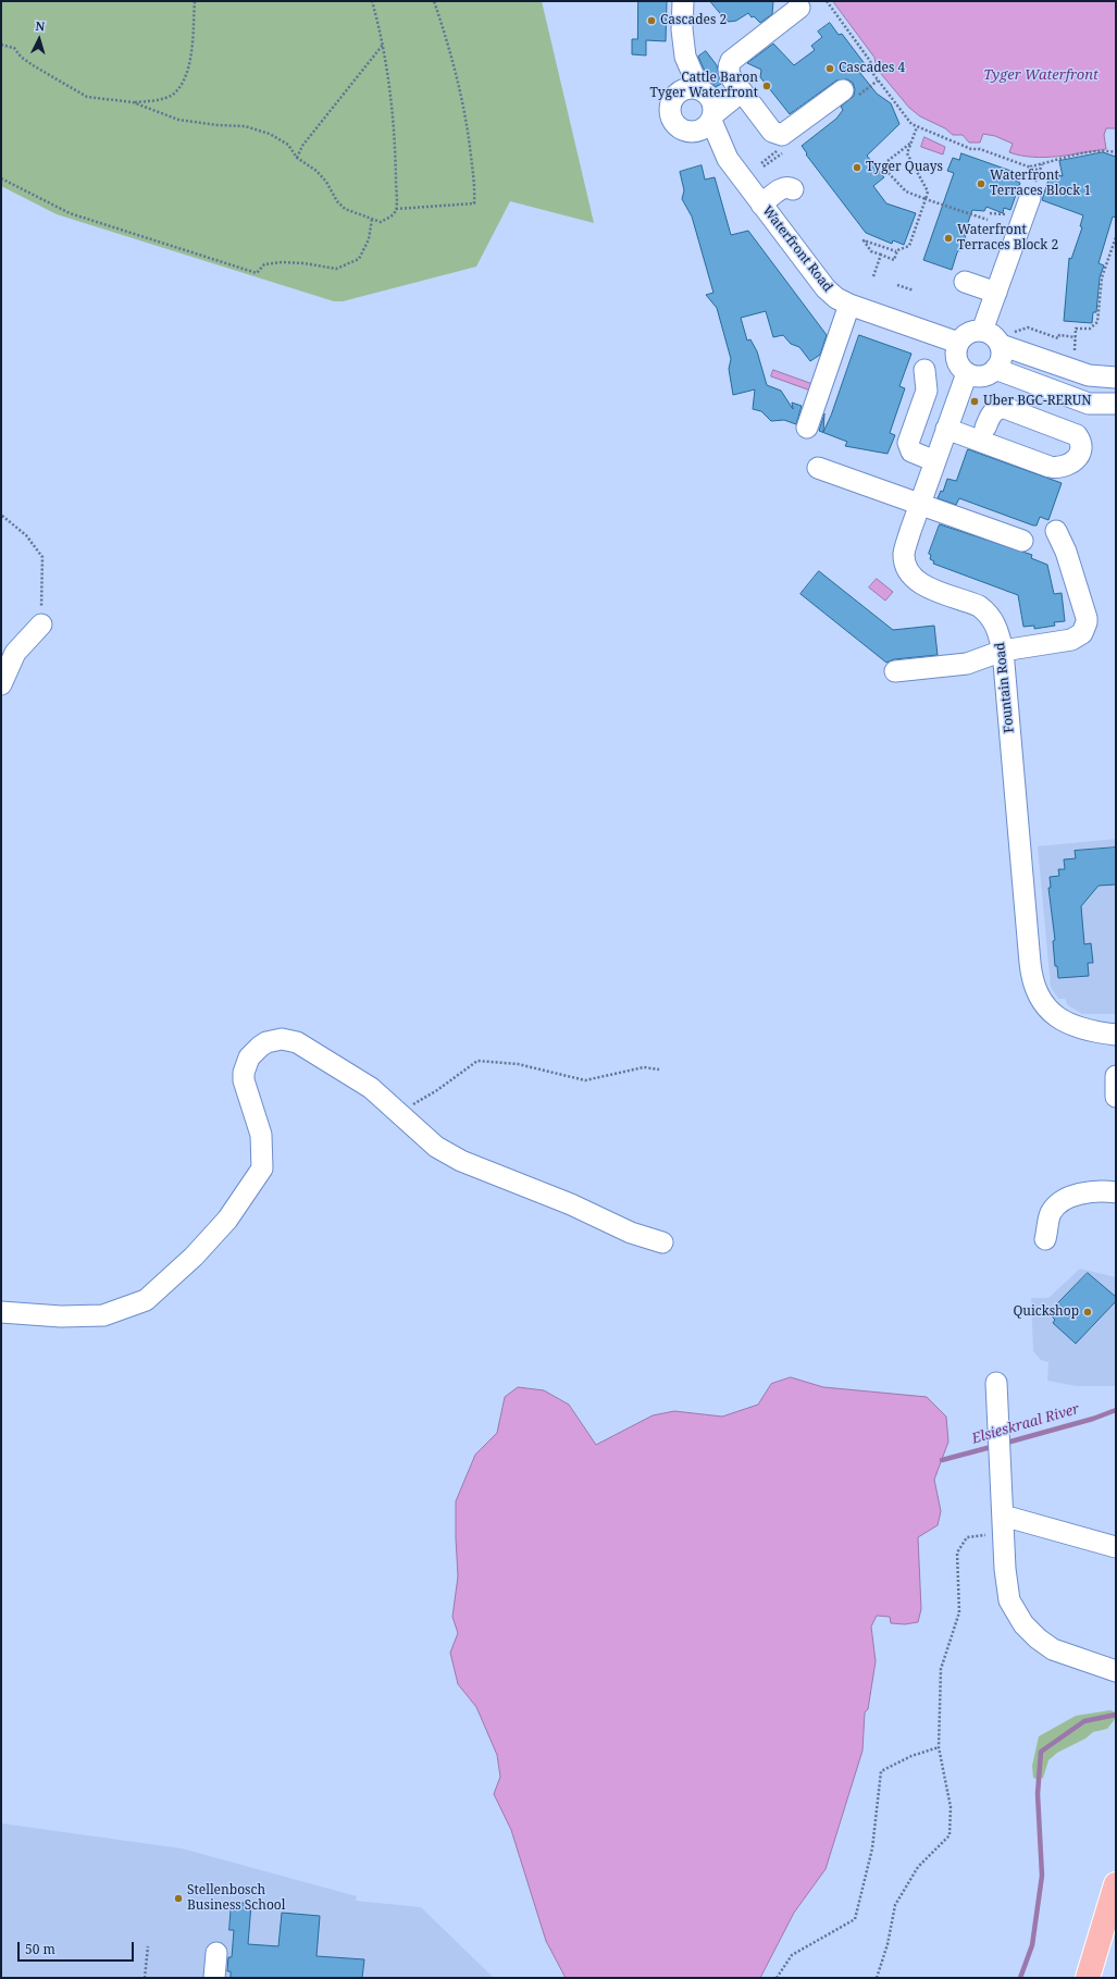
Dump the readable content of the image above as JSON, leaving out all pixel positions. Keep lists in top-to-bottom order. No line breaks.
{"streets":{"street":["Waterfront Road","Fountain Road"]},"crossings":[["Waterfront Road","Fountain Road"]],"water":["Tyger Waterfront","Elsieskraal River"],"places":["Cascades 2","Cascades 4","Cattle Baron Tyger Waterfront","Tyger Quays","Waterfront Terraces Block 1","Waterfront Terraces Block 2","Uber BGC-RERUN","Quickshop","Stellenbosch Business School"],"scale_bar":"50 m","north":"top"}
